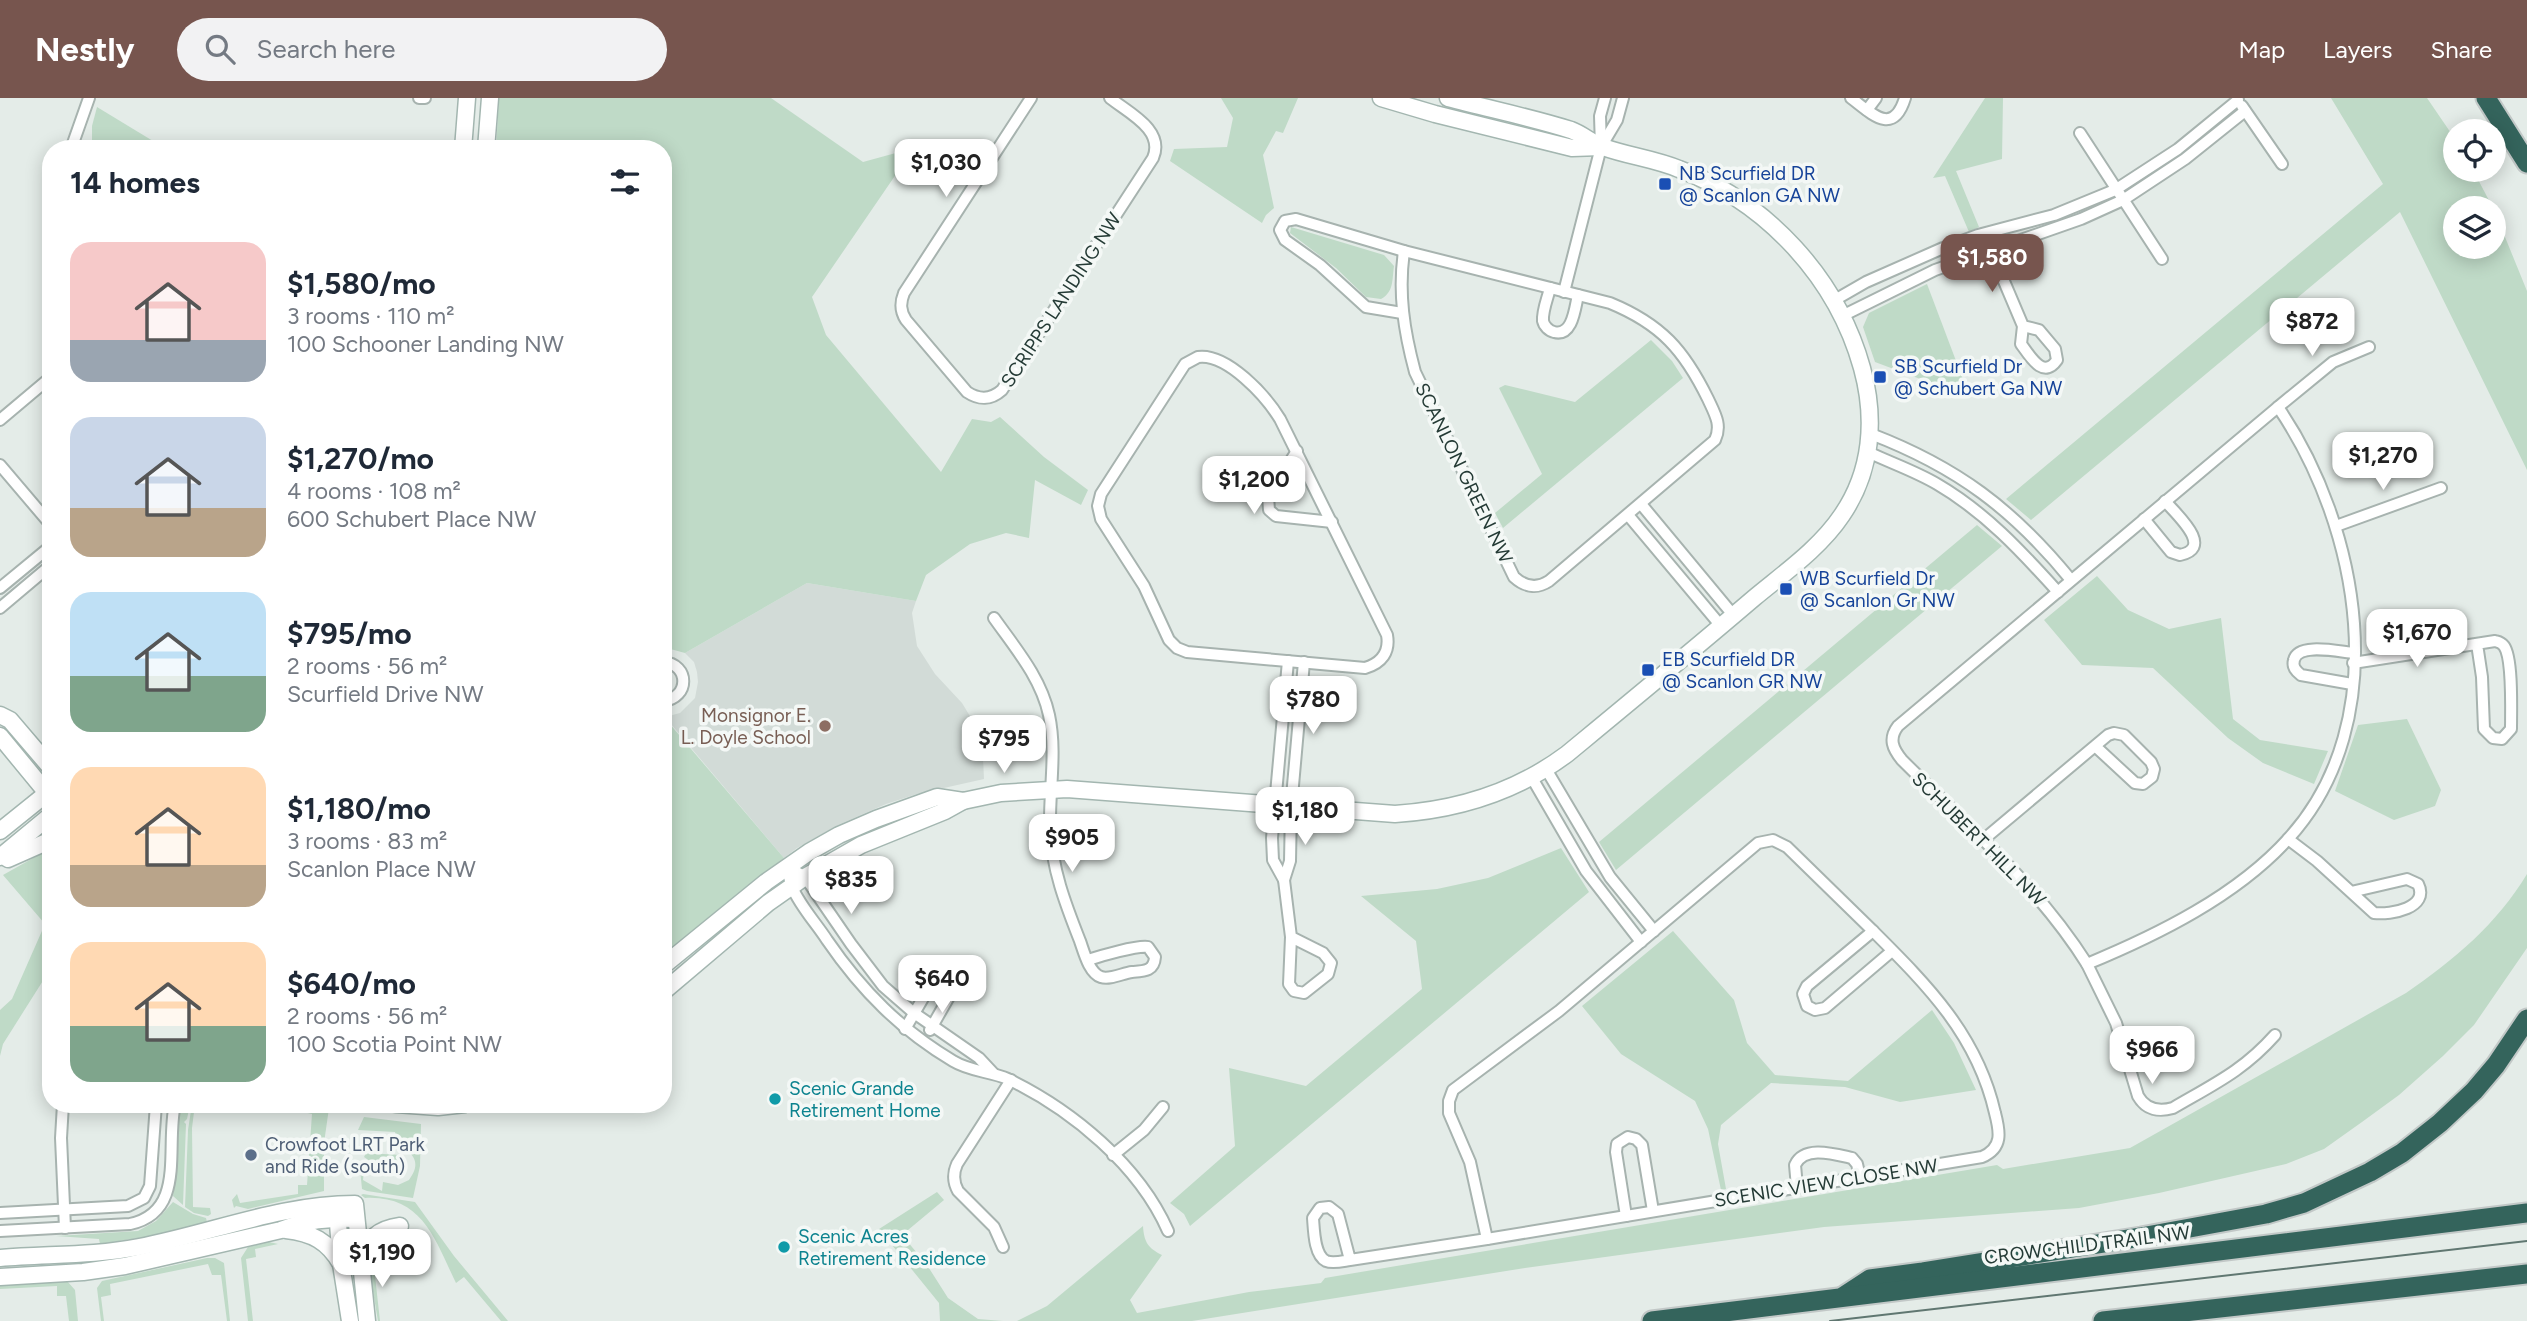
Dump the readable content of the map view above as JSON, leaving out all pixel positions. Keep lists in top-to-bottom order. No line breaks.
{"streets":{"highway":["CROWCHILD TRAIL NW"],"street":["SCRIPPS LANDING NW","SCANLON GREEN NW","SCHUBERT HILL NW","SCENIC VIEW CLOSE NW"]},"places":{"transit":["NB Scurfield DR @ Scanlon GA NW","SB Scurfield Dr @ Schubert Ga NW","WB Scurfield Dr @ Scanlon Gr NW","EB Scurfield DR @ Scanlon GR NW"],"other":["Monsignor E. L. Doyle School","Scenic Grande Retirement Home","Crowfoot LRT Park and Ride (south)","Scenic Acres Retirement Residence"]},"page":{"header":"Nestly","search":"Search here","nav":["Map","Layers","Share"],"price":["$1,030","$1,580","$872","$1,270","$1,200","$1,670","$780","$795","$1,180","$905","$835","$640","$966","$1,190"],"heading":"14 homes","list":[{"name":"$1,580/mo","note":"3 rooms · 110 m² · 100 Schooner Landing NW"},{"name":"$1,270/mo","note":"4 rooms · 108 m² · 600 Schubert Place NW"},{"name":"$795/mo","note":"2 rooms · 56 m² · Scurfield Drive NW"},{"name":"$1,180/mo","note":"3 rooms · 83 m² · Scanlon Place NW"},{"name":"$640/mo","note":"2 rooms · 56 m² · 100 Scotia Point NW"}]}}
